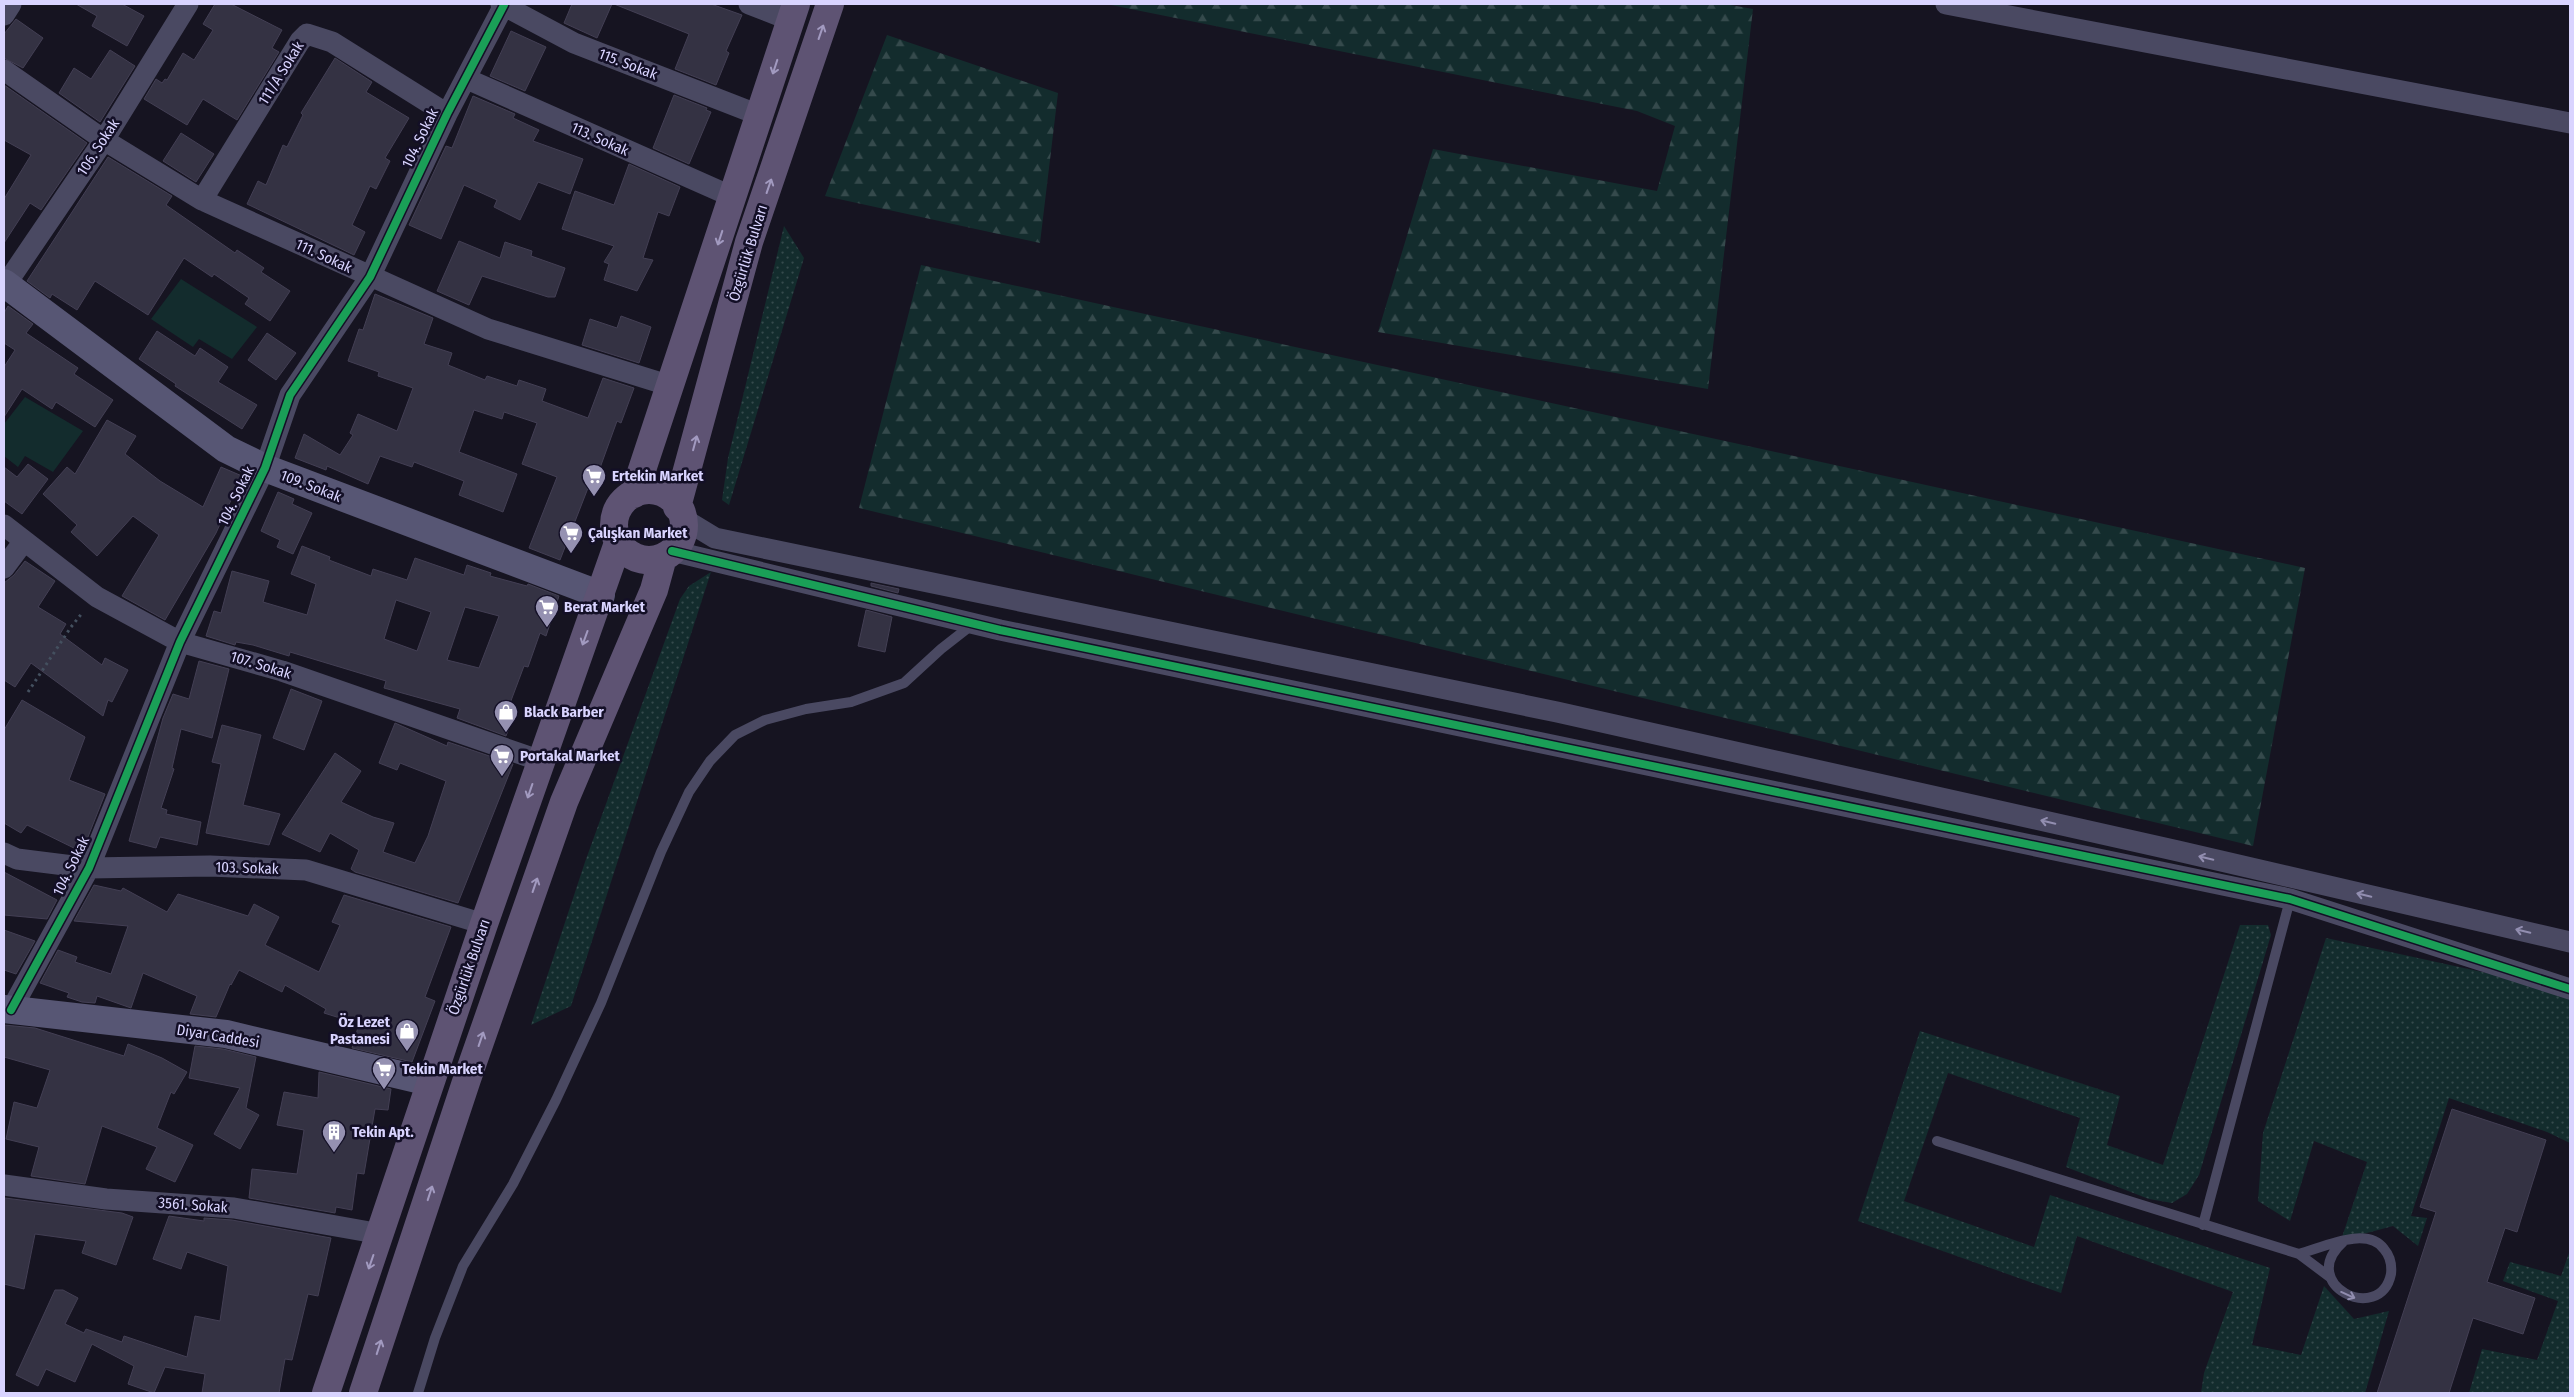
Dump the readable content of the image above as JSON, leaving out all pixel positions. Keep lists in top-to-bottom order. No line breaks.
{"streets":{"main road":["Özgürlük Bulvarı"],"street":["115. Sokak","111/A Sokak","104. Sokak","113. Sokak","106. Sokak","111. Sokak","109. Sokak","107. Sokak","103. Sokak","Diyar Caddesi","3561. Sokak"]},"crossings":[["115. Sokak","104. Sokak"],["115. Sokak","Özgürlük Bulvarı"],["111/A Sokak","104. Sokak"],["111/A Sokak","111. Sokak"],["104. Sokak","113. Sokak"],["104. Sokak","111. Sokak"],["104. Sokak","109. Sokak"],["104. Sokak","107. Sokak"],["104. Sokak","103. Sokak"],["104. Sokak","Diyar Caddesi"],["113. Sokak","Özgürlük Bulvarı"],["106. Sokak","111. Sokak"],["106. Sokak","109. Sokak"],["Özgürlük Bulvarı","111. Sokak"],["Özgürlük Bulvarı","109. Sokak"],["Özgürlük Bulvarı","107. Sokak"],["Özgürlük Bulvarı","103. Sokak"],["Özgürlük Bulvarı","Diyar Caddesi"],["Özgürlük Bulvarı","3561. Sokak"]],"places":{"supermarket":["Ertekin Market","Çalışkan Market","Berat Market","Portakal Market","Tekin Market"],"shop":["Black Barber","Öz Lezet Pastanesi"],"building":["Tekin Apt."]}}
